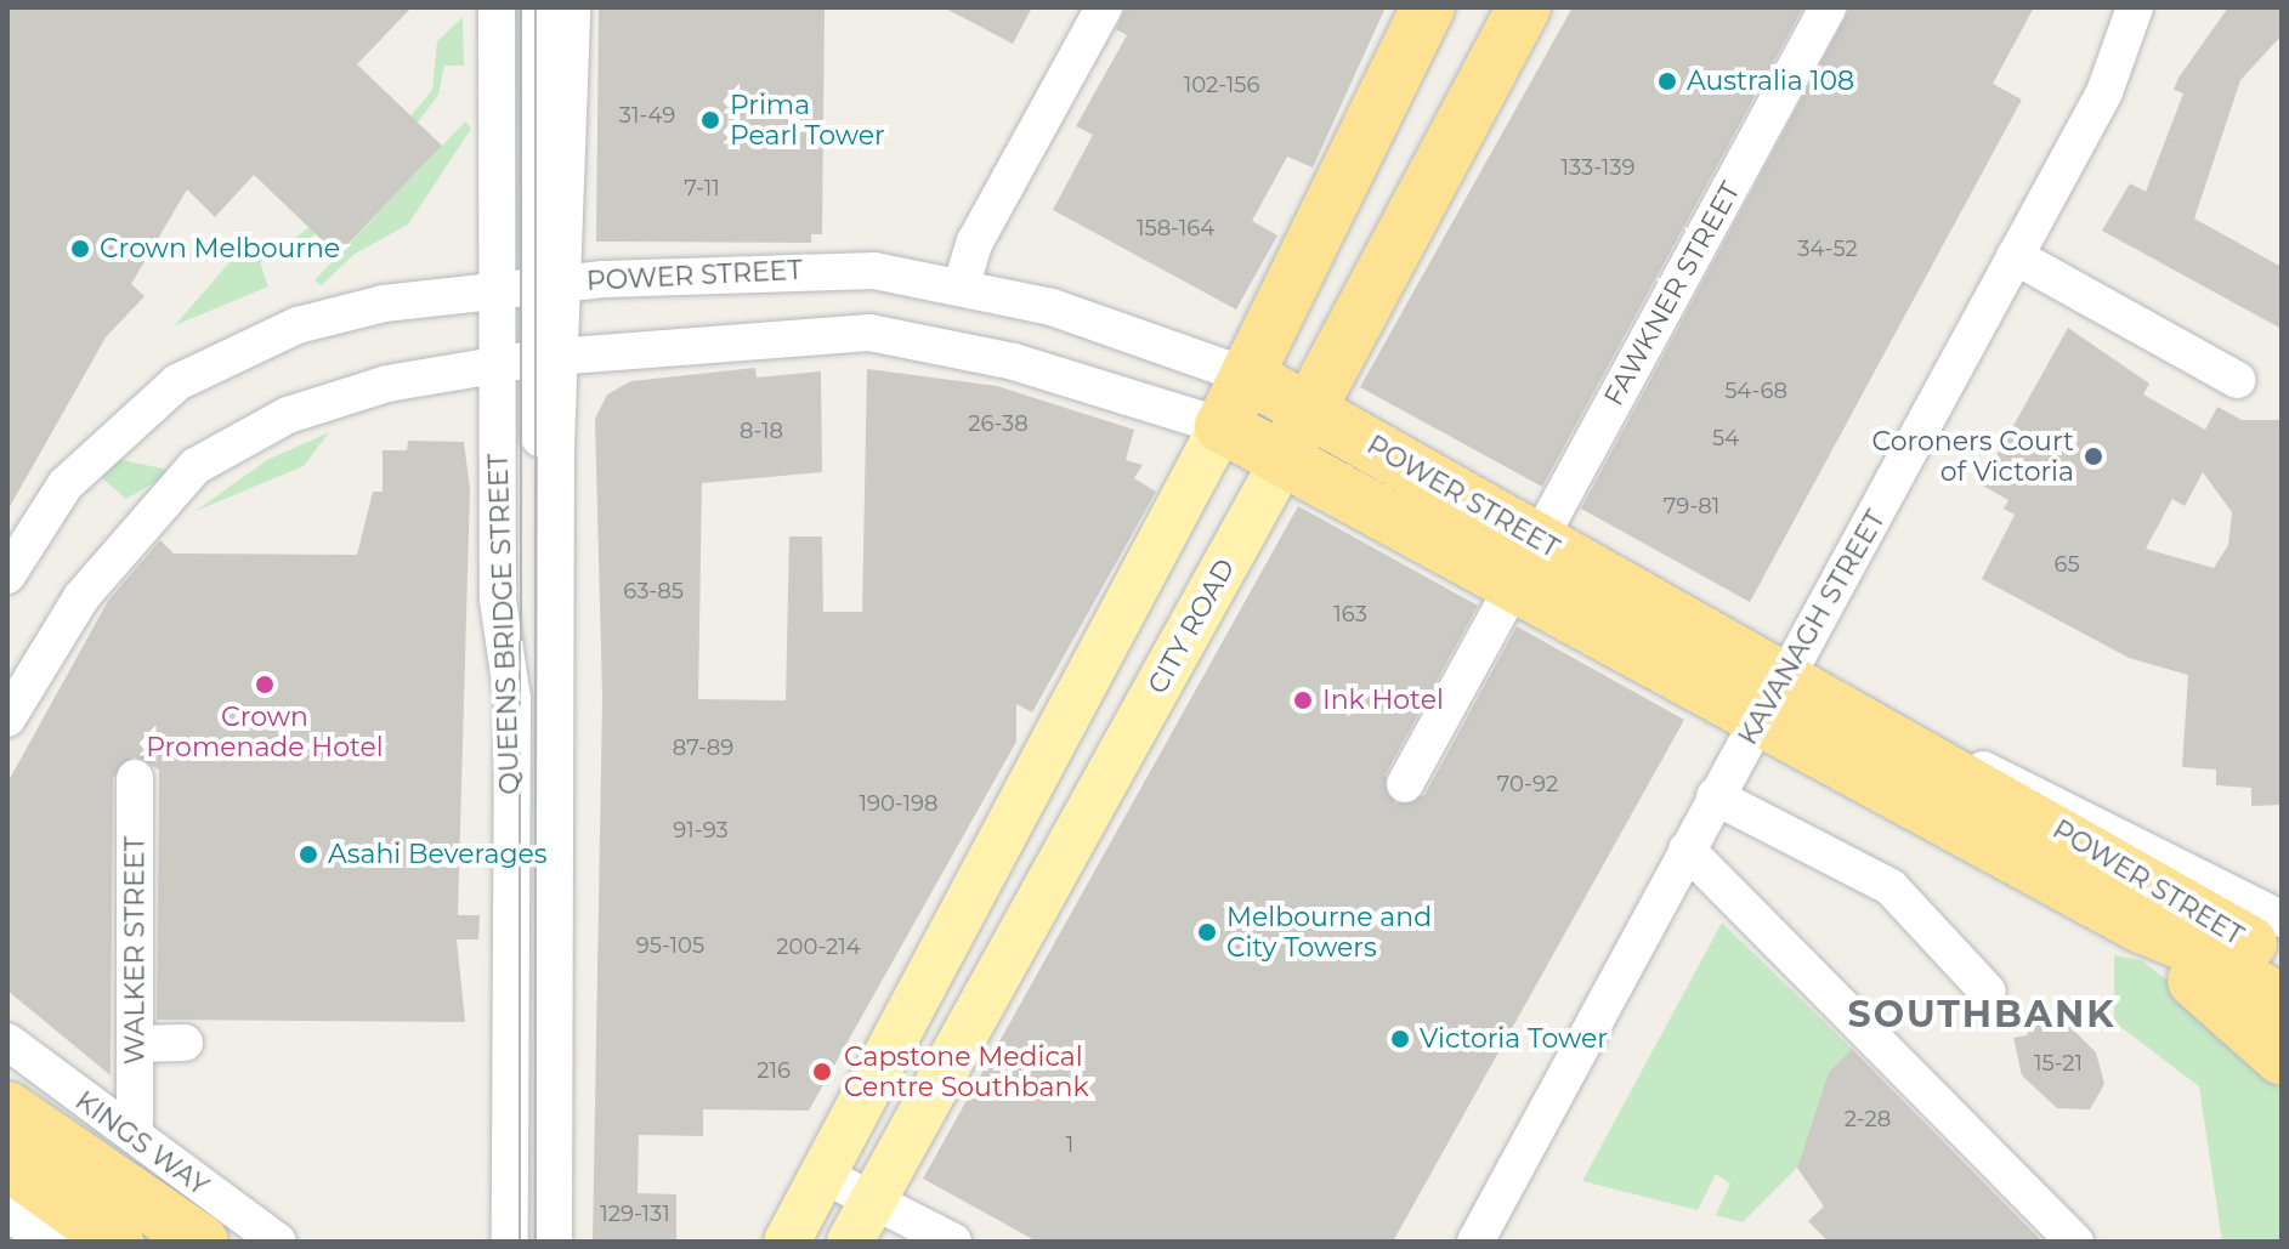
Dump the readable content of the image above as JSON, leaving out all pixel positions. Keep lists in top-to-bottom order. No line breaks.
{"streets":{"highway":["POWER STREET","CITY ROAD","KINGS WAY"],"street":["FAWKNER STREET","QUEENS BRIDGE STREET","KAVANAGH STREET","WALKER STREET"]},"crossings":[["POWER STREET","FAWKNER STREET"],["POWER STREET","QUEENS BRIDGE STREET"],["POWER STREET","CITY ROAD"],["POWER STREET","KAVANAGH STREET"]],"districts":["SOUTHBANK"],"places":["Australia 108","Prima Pearl Tower","Crown Melbourne","Coroners Court of Victoria","Crown Promenade Hotel","Ink Hotel","Asahi Beverages","Melbourne and City Towers","Victoria Tower","Capstone Medical Centre Southbank"],"house_numbers":["102-156","31-49","133-139","7-11","158-164","34-52","54-68","26-38","8-18","54","79-81","65","63-85","163","87-89","70-92","190-198","91-93","95-105","200-214","15-21","216","2-28","1","129-131"]}
